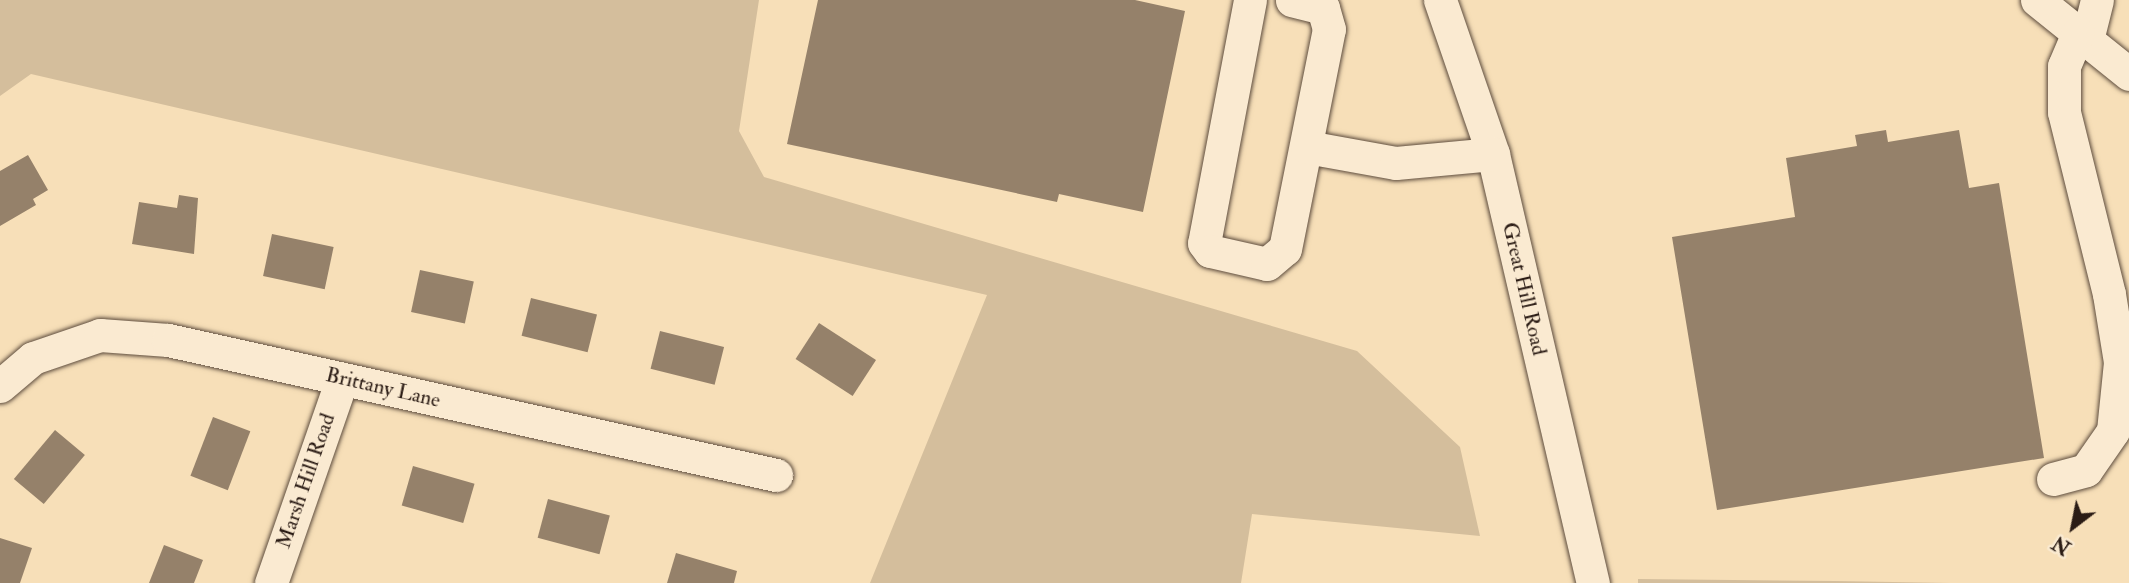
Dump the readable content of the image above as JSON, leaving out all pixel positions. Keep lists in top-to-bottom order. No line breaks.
{"streets":{"street":["Great Hill Road","Brittany Lane","Marsh Hill Road"]},"crossings":[["Brittany Lane","Marsh Hill Road"]],"north":"bottom left"}
